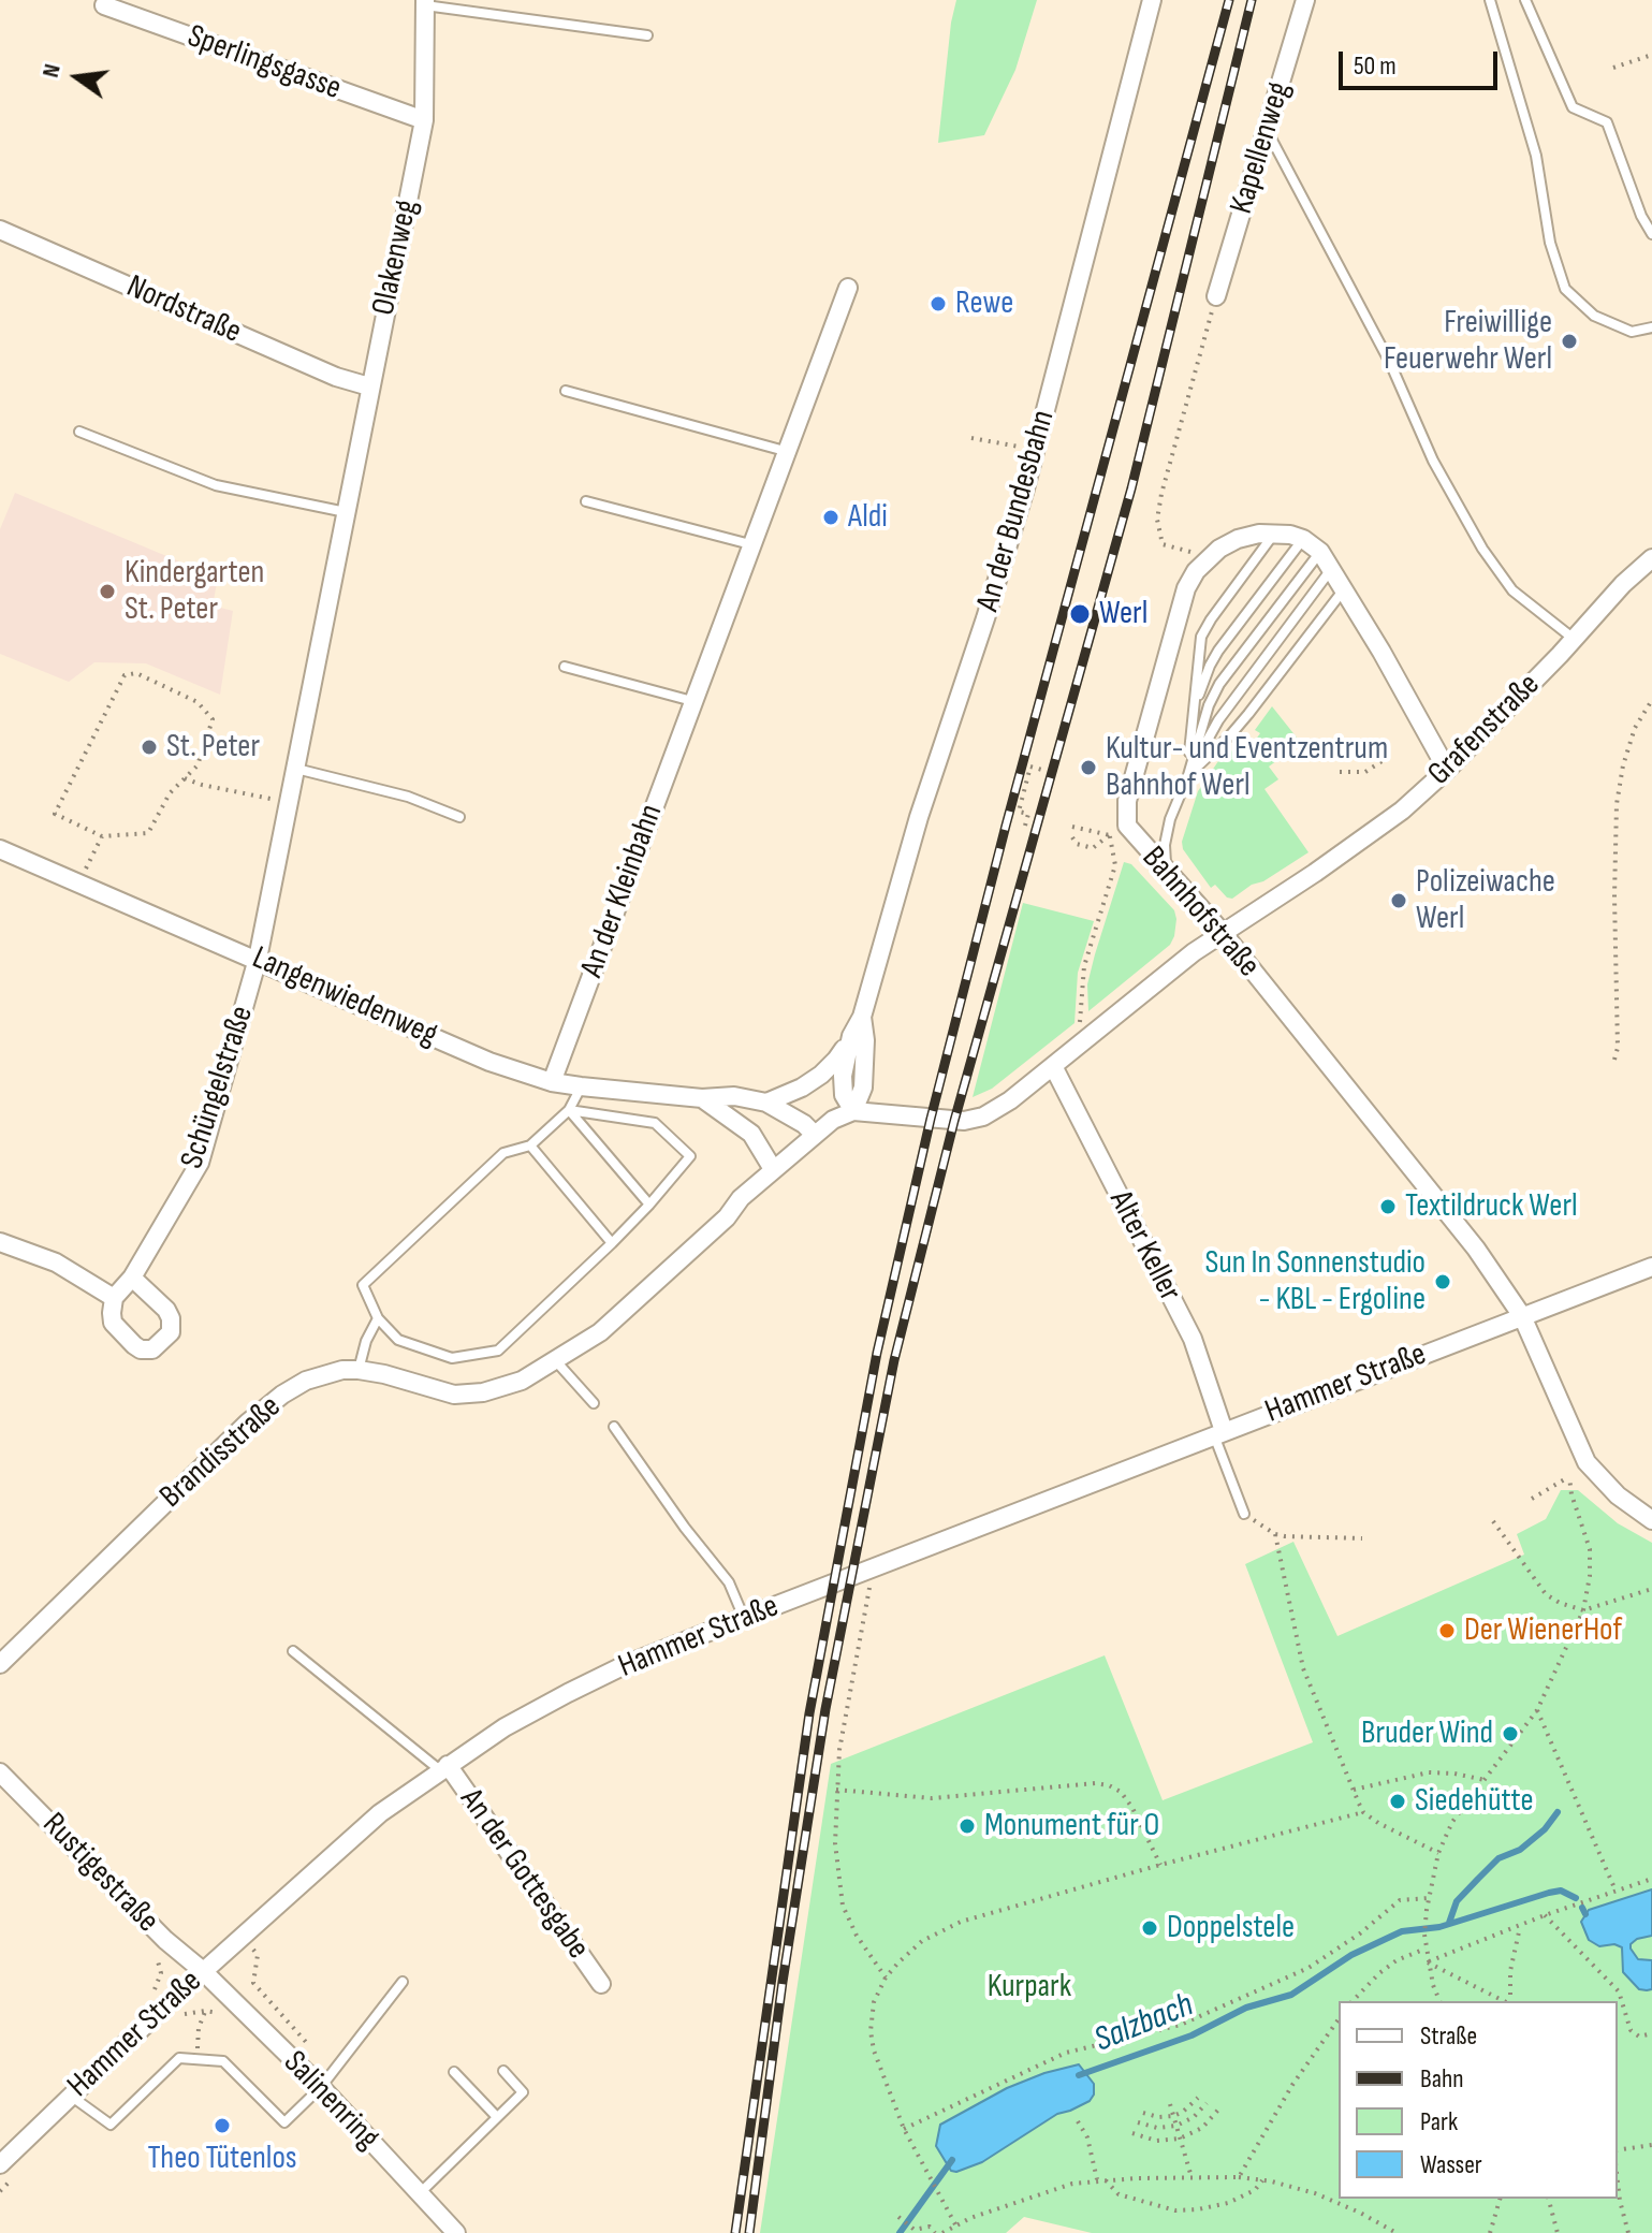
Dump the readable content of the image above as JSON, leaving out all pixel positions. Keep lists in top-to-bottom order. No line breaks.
{"streets":{"street":["Sperlingsgasse","Kapellenweg","Olakenweg","Nordstraße","An der Bundesbahn","Grafenstraße","An der Kleinbahn","Bahnhofstraße","Langenwiedenweg","Schüngelstraße","Alter Keller","Hammer Straße","Brandisstraße","Rustigestraße","An der Gottesgabe","Salinenring"]},"crossings":[["Sperlingsgasse","Olakenweg"],["Olakenweg","Nordstraße"],["Olakenweg","Langenwiedenweg"],["Olakenweg","Schüngelstraße"],["Grafenstraße","Bahnhofstraße"],["Grafenstraße","Alter Keller"],["An der Kleinbahn","Langenwiedenweg"],["Bahnhofstraße","Hammer Straße"],["Langenwiedenweg","Schüngelstraße"],["Langenwiedenweg","Brandisstraße"],["Alter Keller","Hammer Straße"],["Hammer Straße","Rustigestraße"],["Hammer Straße","An der Gottesgabe"],["Hammer Straße","Salinenring"],["Rustigestraße","Salinenring"]],"water":["Salzbach"],"parks":["Kurpark"],"places":["Rewe","Freiwillige Feuerwehr Werl","Aldi","Kindergarten St. Peter","Werl","St. Peter","Kultur- und Eventzentrum Bahnhof Werl","Polizeiwache Werl","Textildruck Werl","Sun In Sonnenstudio - KBL - Ergoline","Der WienerHof","Bruder Wind","Siedehütte","Monument für O","Doppelstele","Theo Tütenlos"],"legend":["Straße","Bahn","Park","Wasser"],"scale_bar":"50 m","north":"left"}
